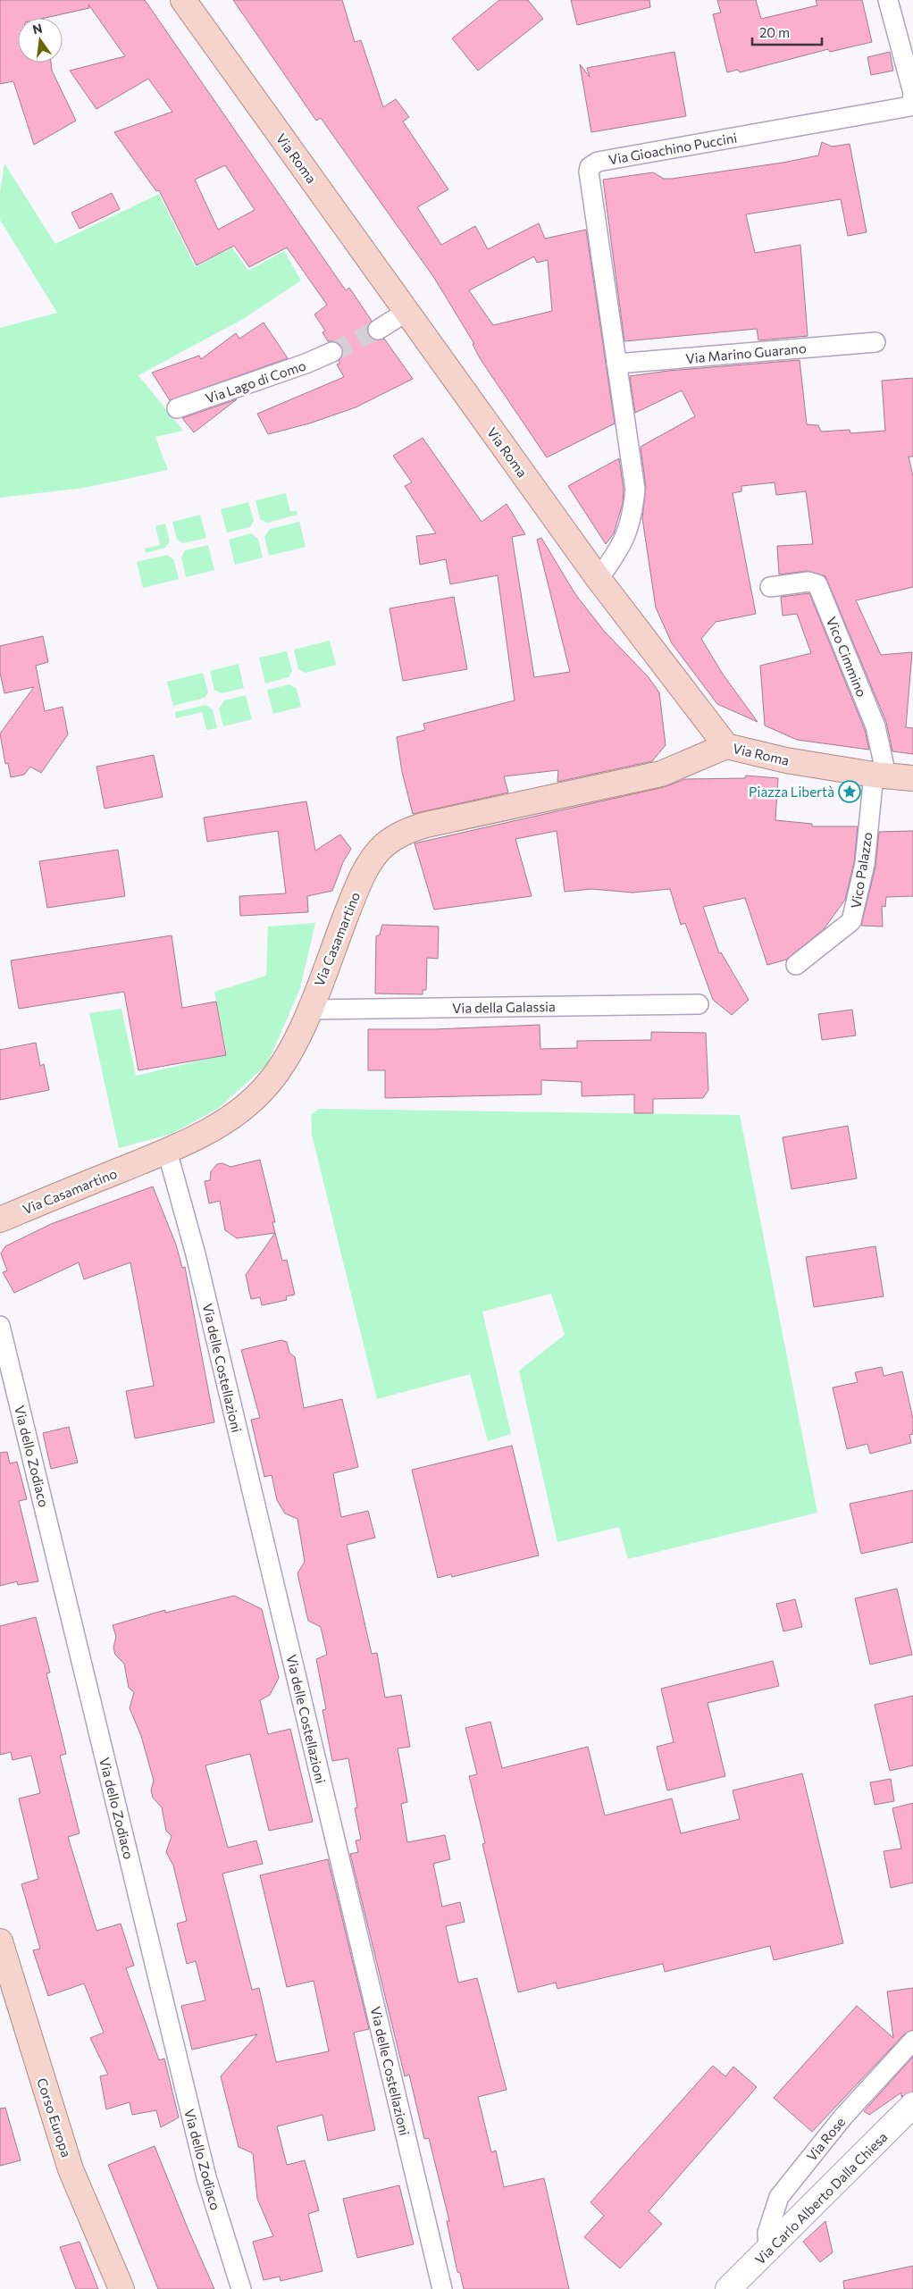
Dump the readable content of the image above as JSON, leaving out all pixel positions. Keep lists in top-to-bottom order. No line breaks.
{"streets":{"main road":["Via Roma","Via Casamartino","Corso Europa"],"street":["Via Gioachino Puccini","Via Marino Guarano","Via Lago di Como","Vico Cimmino","Vico Palazzo","Via della Galassia","Via delle Costellazioni","Via dello Zodiaco","Via Rose","Via Carlo Alberto Dalla Chiesa"]},"crossings":[["Via Gioachino Puccini","Via Roma"],["Via Gioachino Puccini","Via Marino Guarano"],["Via Roma","Vico Cimmino"],["Via Roma","Vico Palazzo"],["Via Roma","Via Casamartino"],["Vico Cimmino","Vico Palazzo"],["Via Casamartino","Via della Galassia"],["Via Casamartino","Via delle Costellazioni"],["Via Rose","Via Carlo Alberto Dalla Chiesa"]],"places":{"place":["Piazza Libertà"]},"scale_bar":"20 m","north":"top"}
